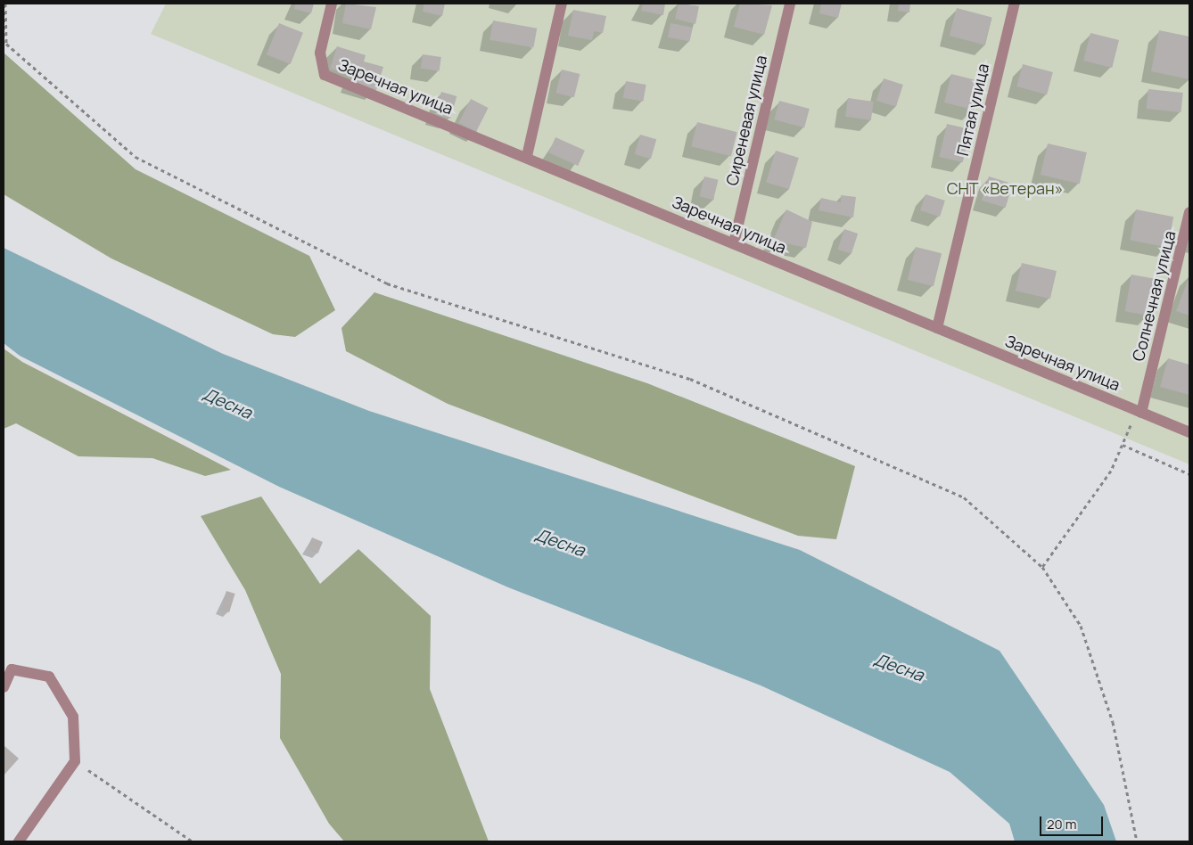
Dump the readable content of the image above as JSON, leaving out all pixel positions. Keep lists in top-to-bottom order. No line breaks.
{"streets":{"lane":["Заречная улица","Пятая улица","Сиреневая улица","Солнечная улица"]},"crossings":[["Заречная улица","Пятая улица"],["Заречная улица","Сиреневая улица"],["Заречная улица","Солнечная улица"]],"water":["Десна"],"parks":["СНТ «Ветеран»"],"scale_bar":"20 m"}
